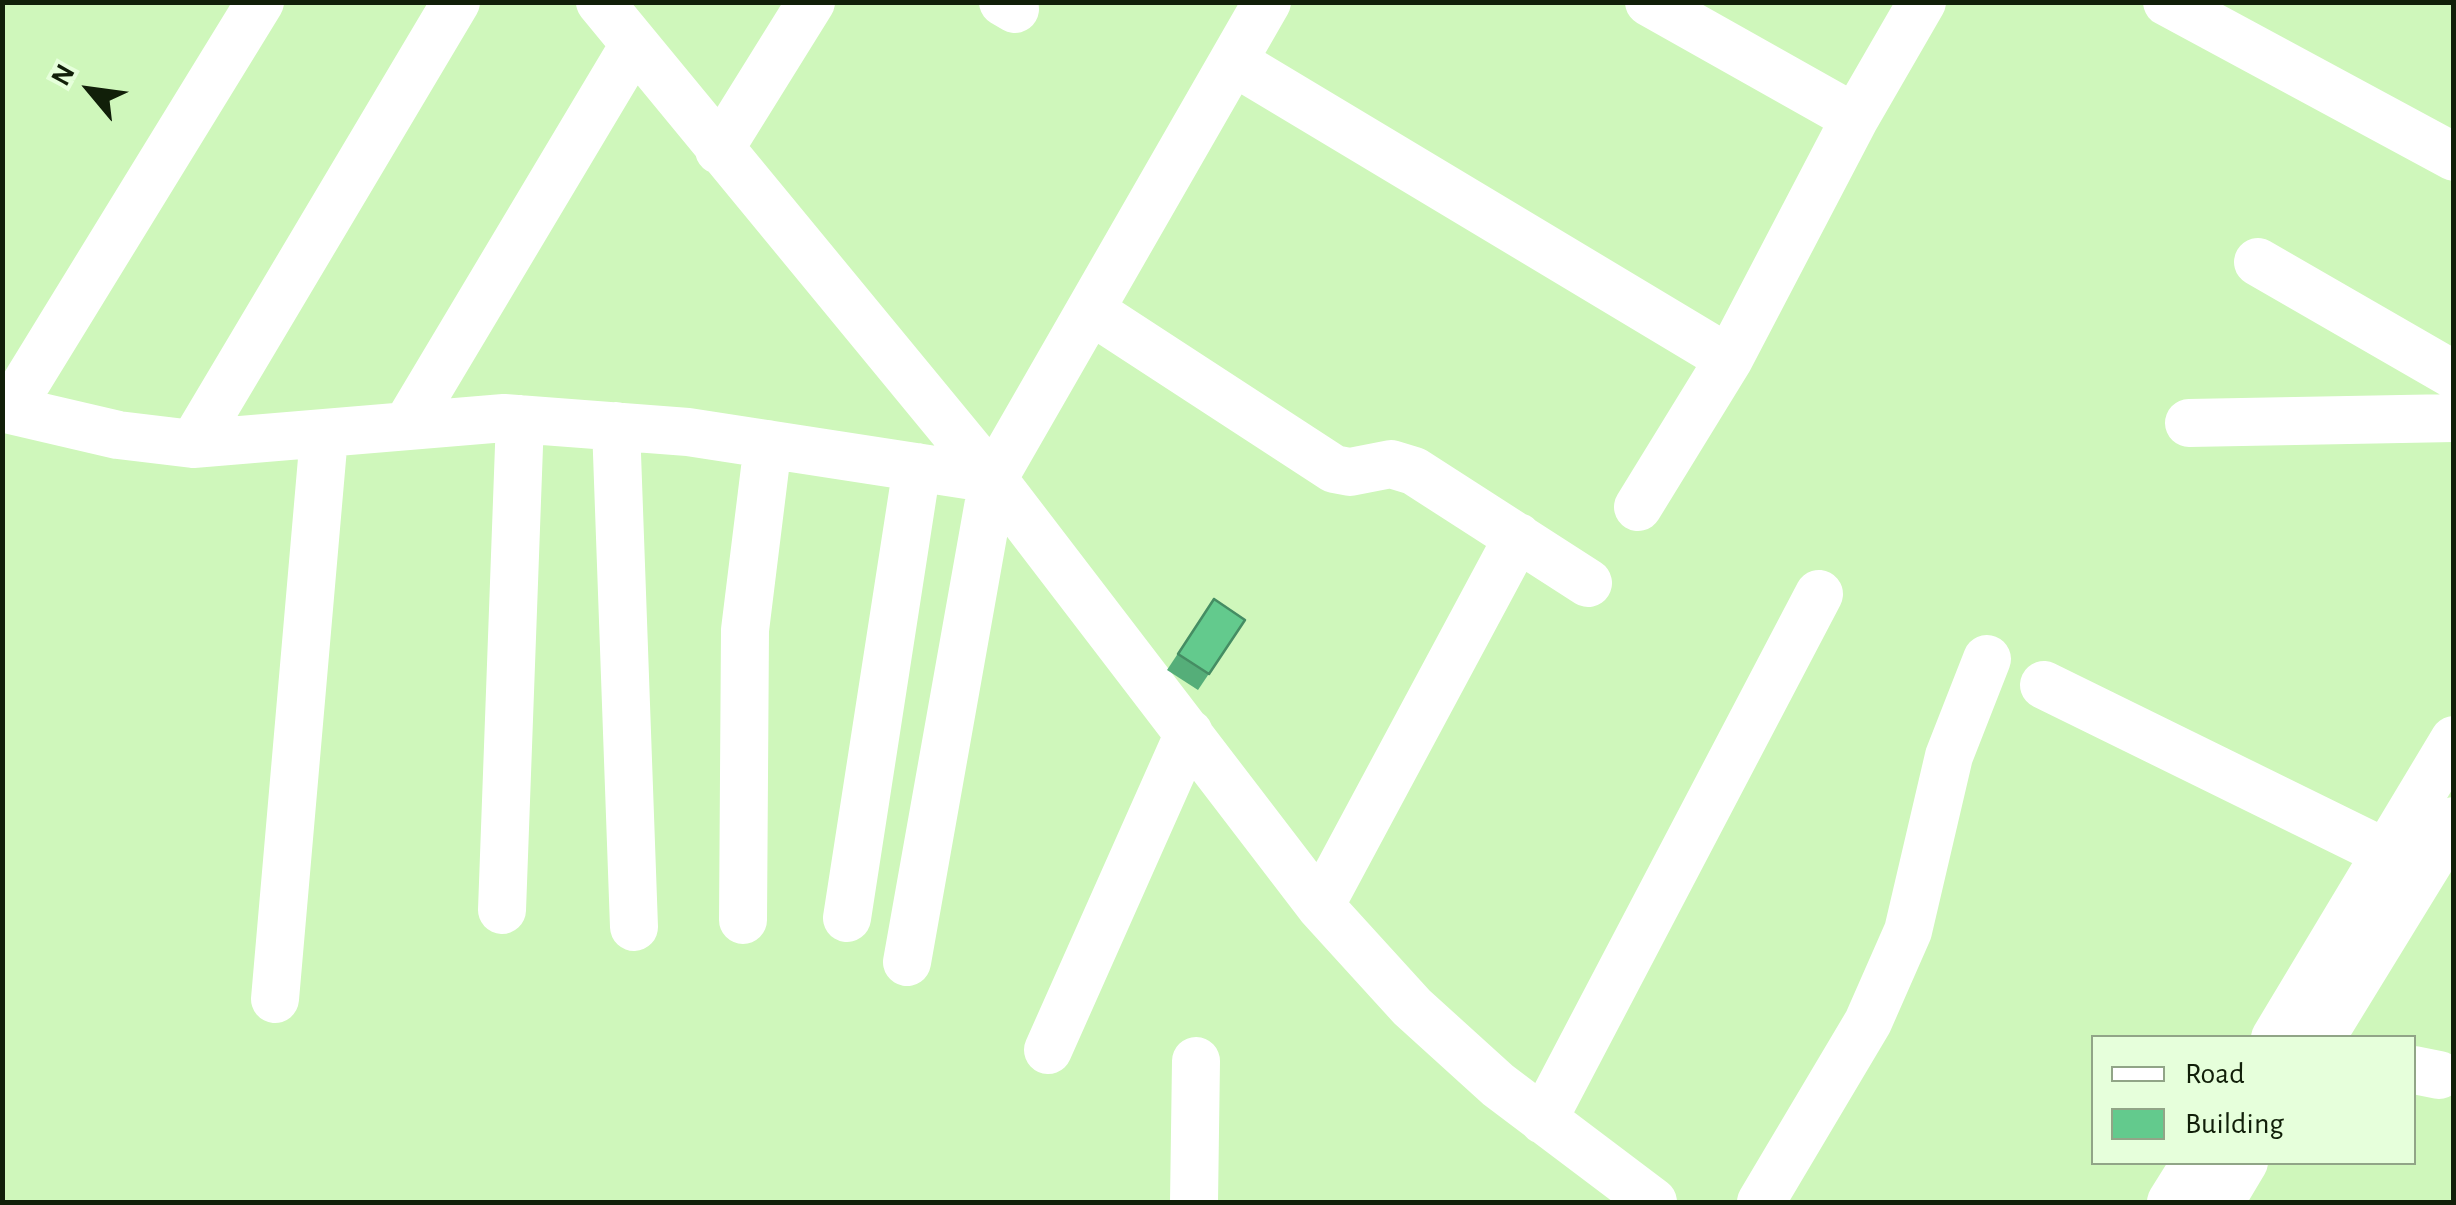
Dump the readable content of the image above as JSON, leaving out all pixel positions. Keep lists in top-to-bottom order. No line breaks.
{"legend":["Road","Building"],"north":"top left"}
